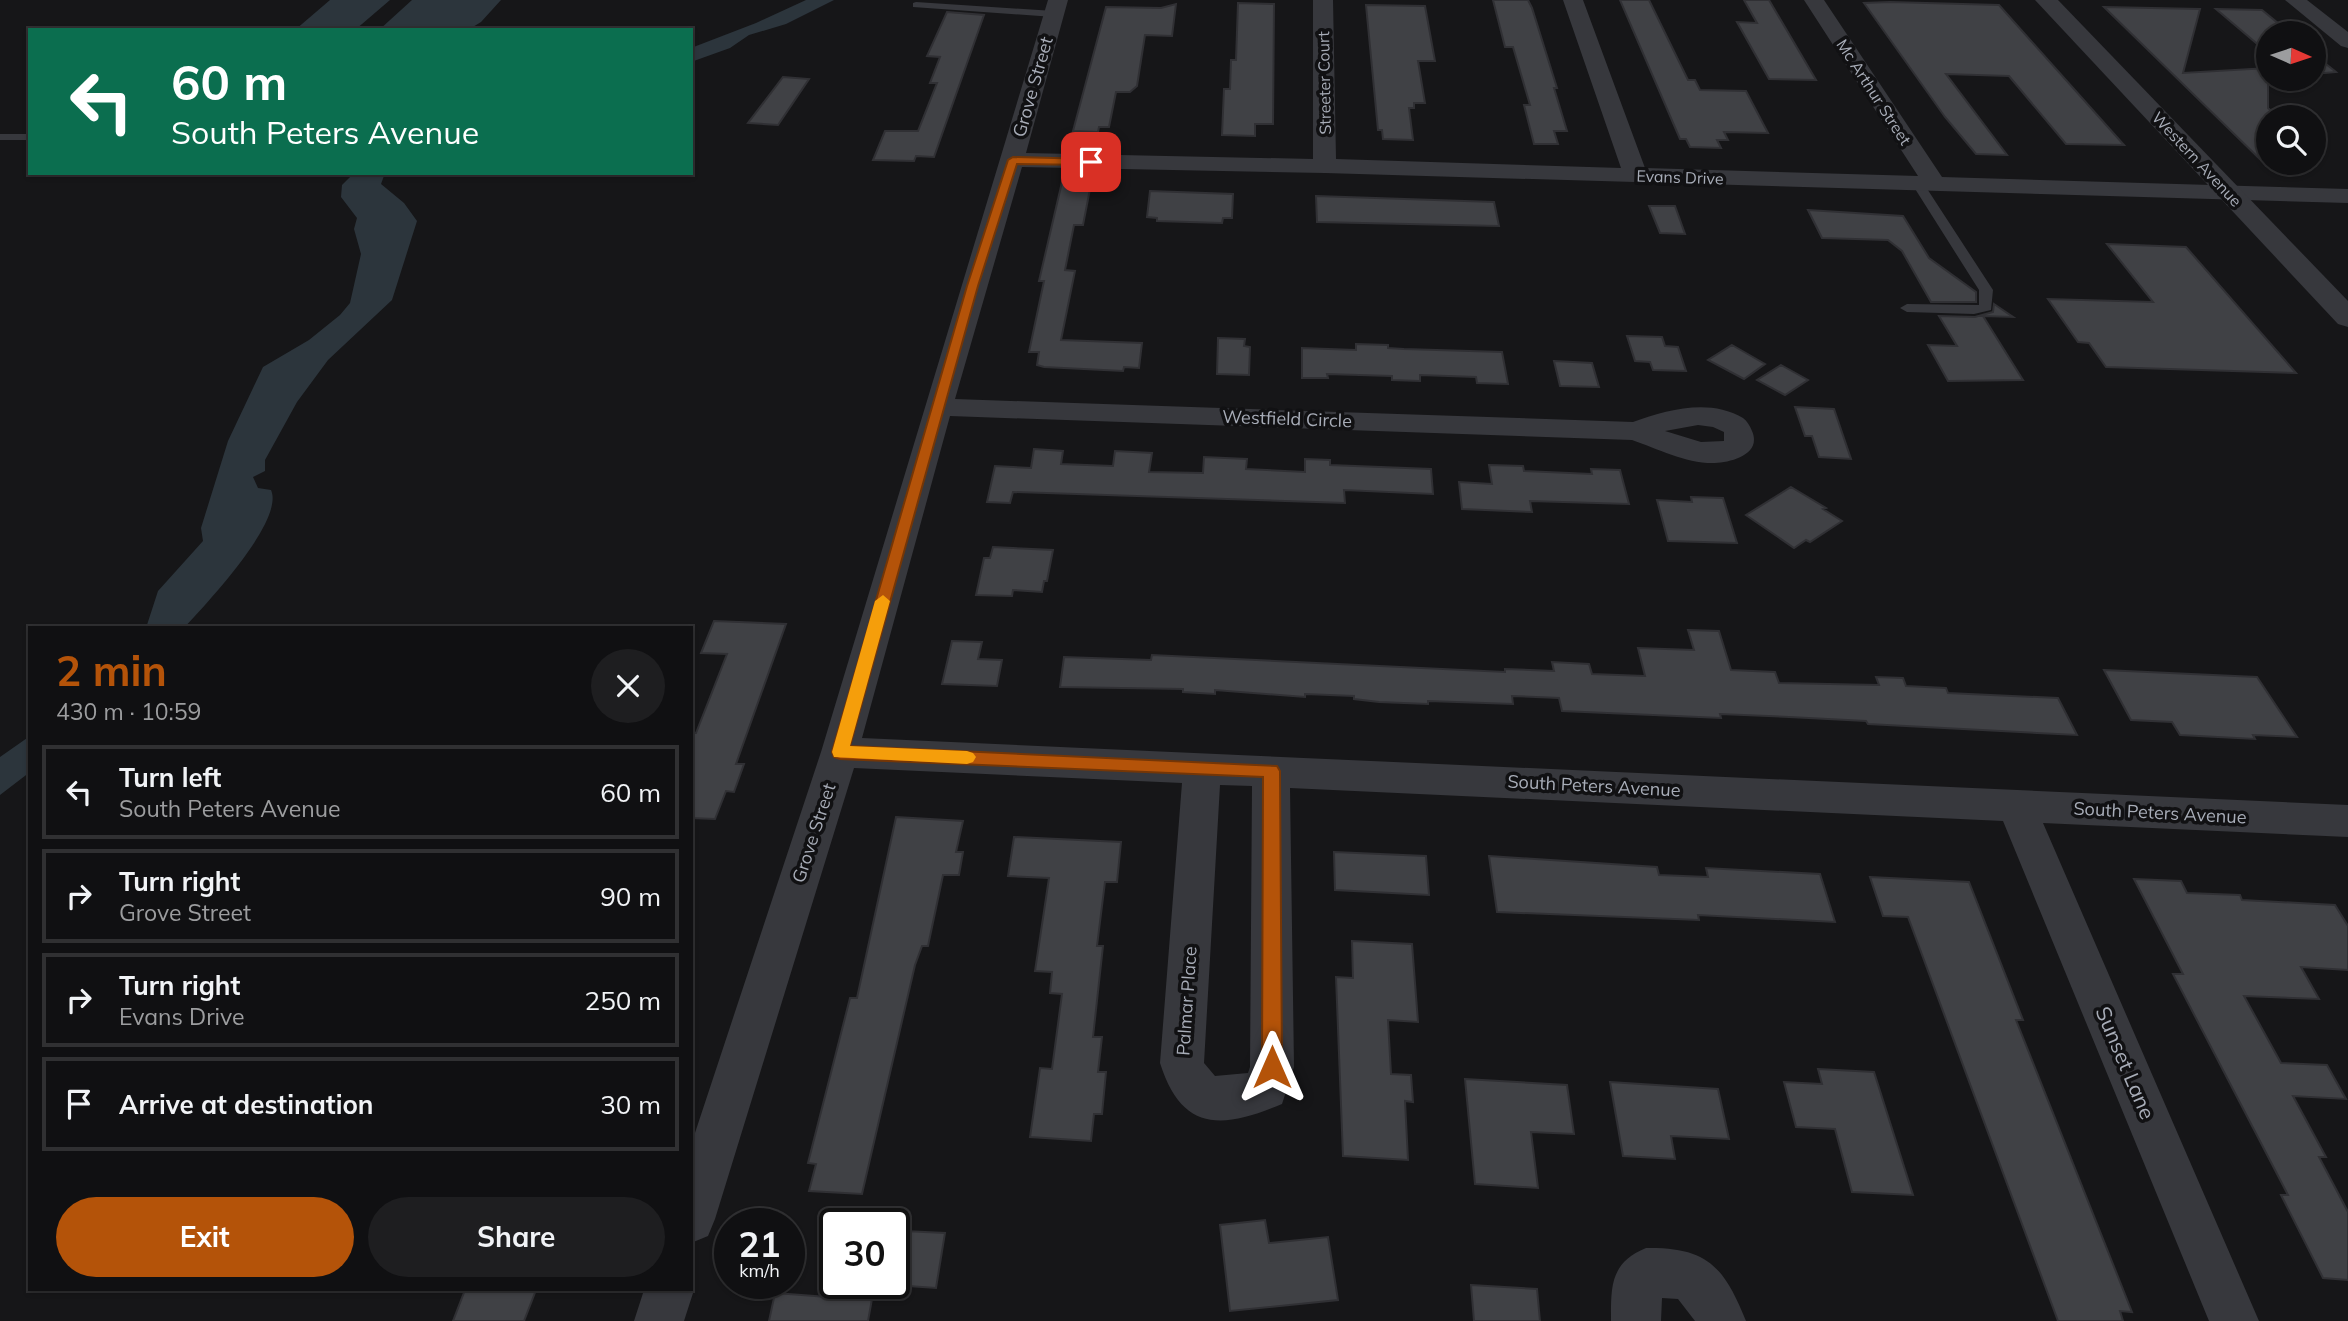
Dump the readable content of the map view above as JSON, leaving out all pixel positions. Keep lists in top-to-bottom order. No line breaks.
{"streets":{"street":["Streeter Court","Grove Street","Mc Arthur Street","Western Avenue","Evans Drive","Westfield Circle","South Peters Avenue","Palmar Place","Sunset Lane"]},"crossings":[["Streeter Court","Evans Drive"],["Grove Street","Evans Drive"],["Grove Street","Westfield Circle"],["Grove Street","South Peters Avenue"],["Mc Arthur Street","Evans Drive"],["Western Avenue","Evans Drive"],["South Peters Avenue","Palmar Place"],["South Peters Avenue","Sunset Lane"]],"north":"right","page":{"turn":["60 m","South Peters Avenue"],"heading":["2 min","430 m · 10:59"],"list":[{"name":"Turn left","note":"South Peters Avenue","value":"60 m"},{"name":"Turn right","note":"Grove Street","value":"90 m"},{"name":"Turn right","note":"Evans Drive","value":"250 m"},{"name":"Arrive at destination","value":"30 m"}],"buttons":["Exit","Share"],"speed":"21 km/h","limit":"30"}}
